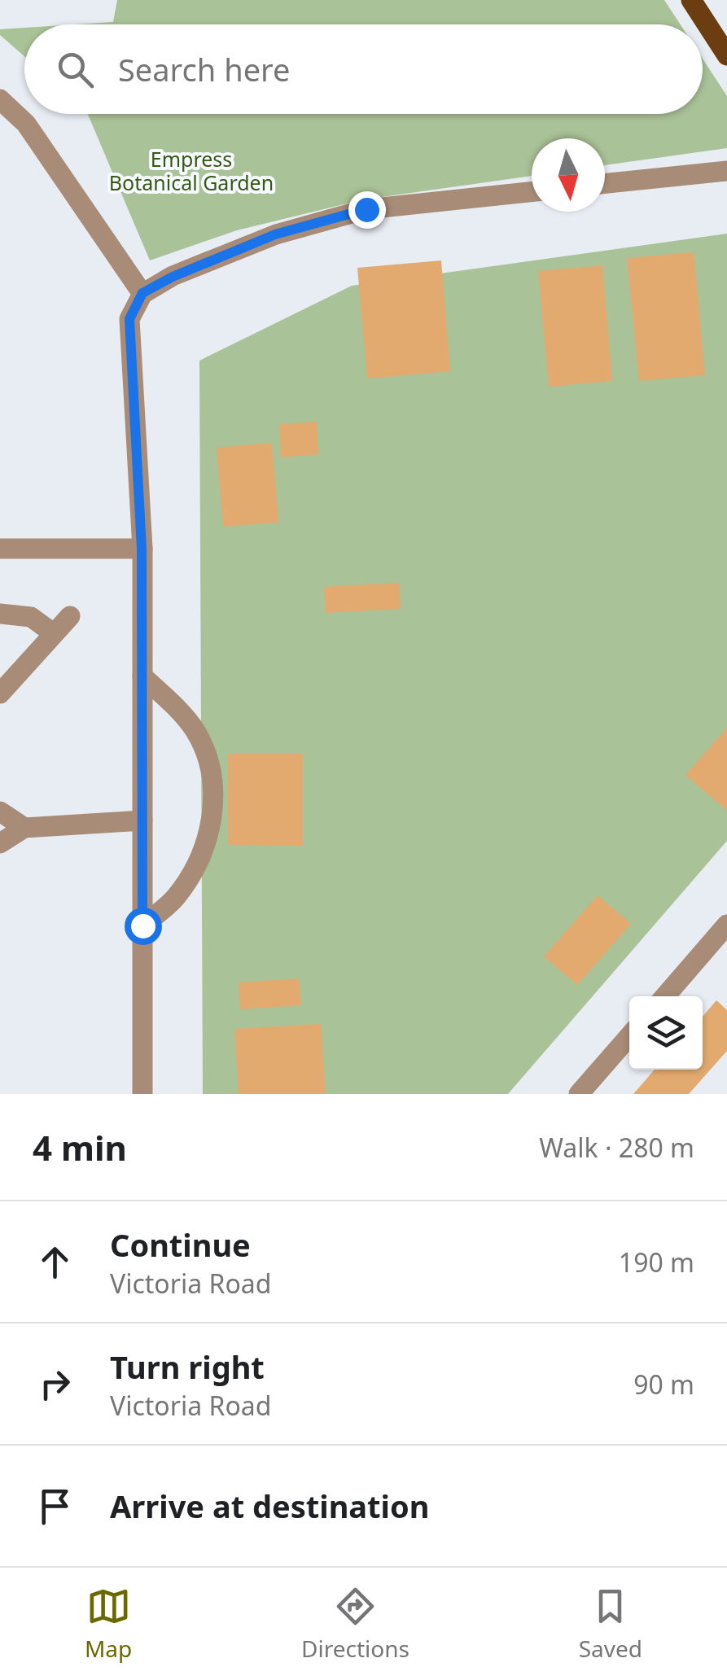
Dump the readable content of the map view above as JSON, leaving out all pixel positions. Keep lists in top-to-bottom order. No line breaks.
{"parks":["Empress Botanical Garden"],"north":"bottom","page":{"search":"Search here","heading":["4 min","Walk · 280 m"],"list":[["Continue","Victoria Road","190 m"],["Turn right","Victoria Road","90 m"],"Arrive at destination"],"nav":["Map","Directions","Saved"]}}
